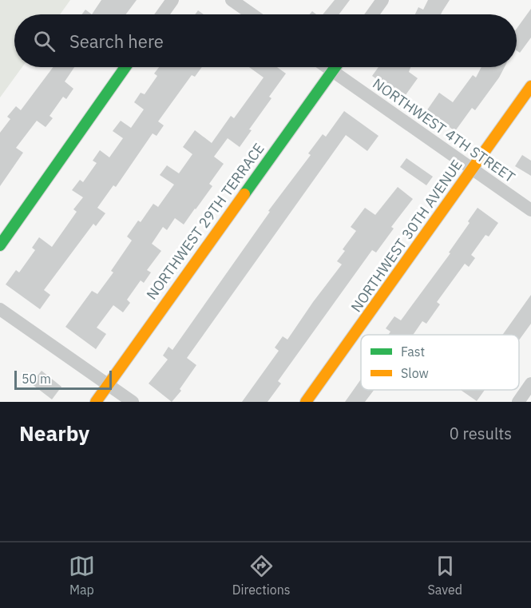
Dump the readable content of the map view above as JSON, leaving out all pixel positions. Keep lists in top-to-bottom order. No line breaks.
{"streets":{"street":["NORTHWEST 4TH STREET","NORTHWEST 29TH TERRACE","NORTHWEST 30TH AVENUE"]},"crossings":[["NORTHWEST 4TH STREET","NORTHWEST 29TH TERRACE"],["NORTHWEST 4TH STREET","NORTHWEST 30TH AVENUE"]],"legend":["Fast","Slow"],"scale_bar":"50 m","page":{"search":"Search here","scale":"50 m","heading":["Nearby","0 results"],"nav":["Map","Directions","Saved"]}}
